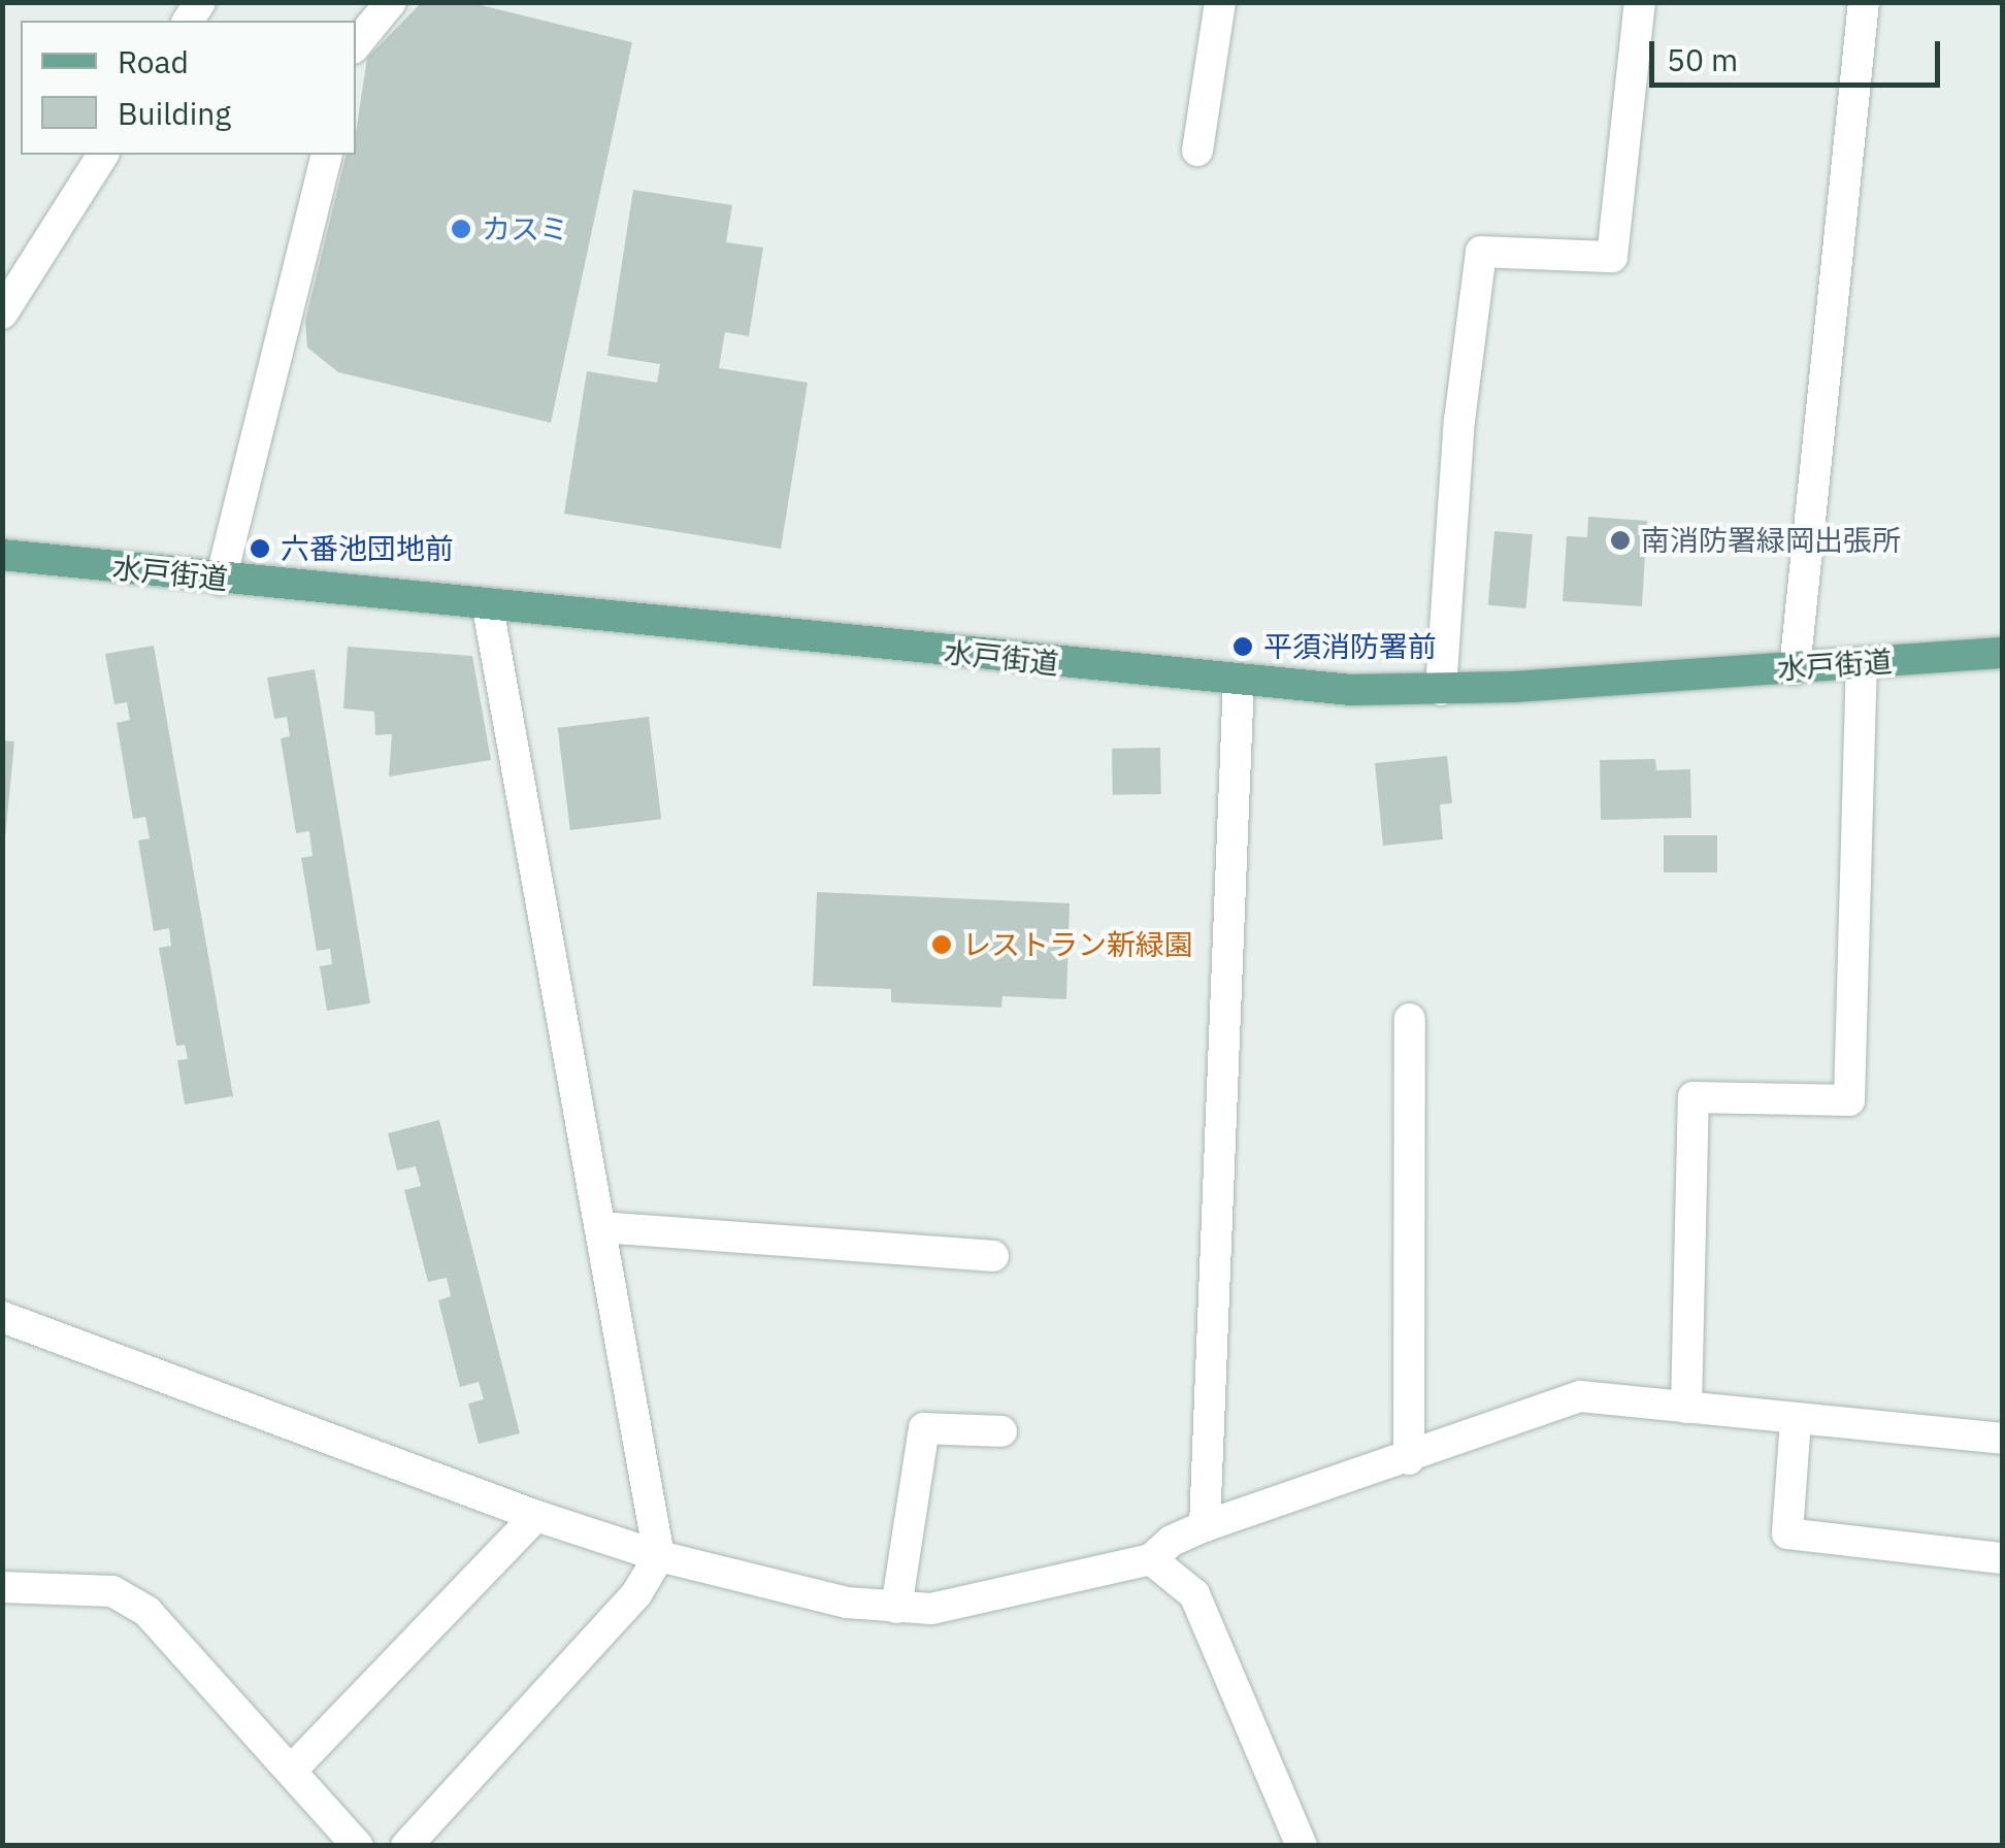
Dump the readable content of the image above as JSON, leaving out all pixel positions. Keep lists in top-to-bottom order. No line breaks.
{"streets":{"main road":["水戸街道"]},"places":["カスミ","南消防署緑岡出張所","六番池団地前","平須消防署前","レストラン新緑園"],"legend":["Road","Building"],"scale_bar":"50 m"}
